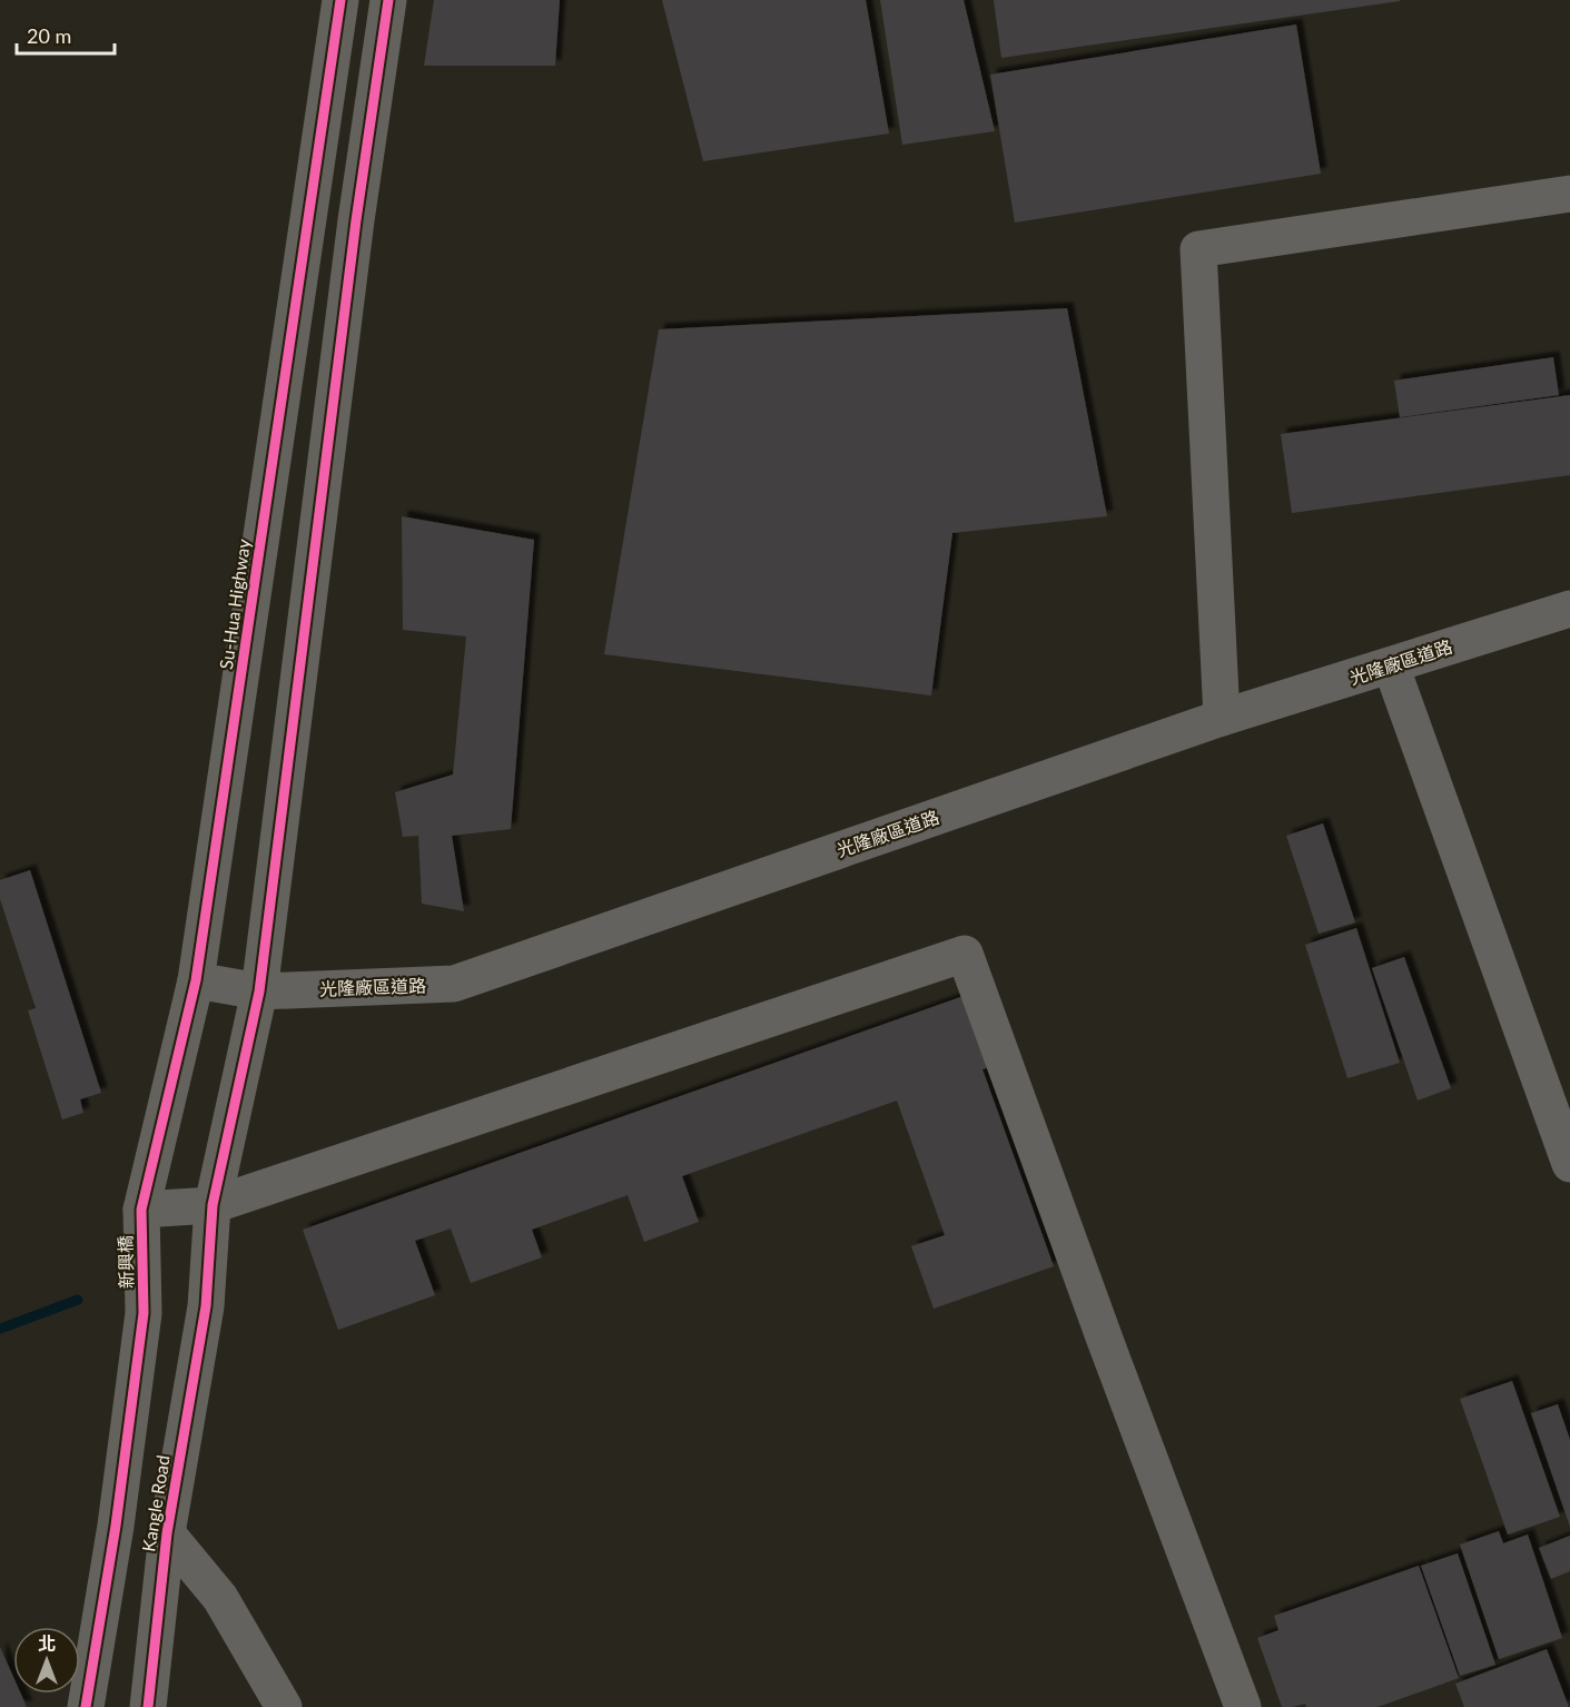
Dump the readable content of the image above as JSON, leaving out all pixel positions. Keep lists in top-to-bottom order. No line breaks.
{"streets":{"main road":["Su-Hua Highway","新興橋","Kangle Road"],"street":["光隆廠區道路"]},"crossings":[["Su-Hua Highway","光隆廠區道路"],["Su-Hua Highway","新興橋"],["新興橋","Kangle Road"]],"scale_bar":"20 m","north":"top"}
